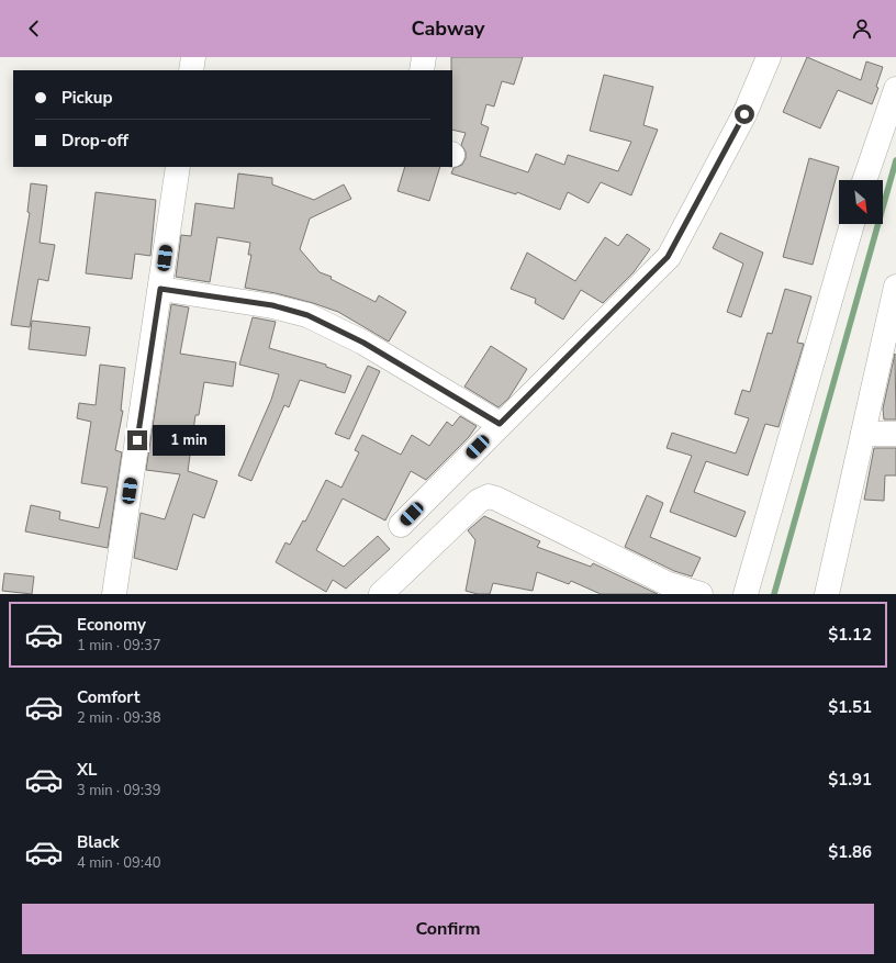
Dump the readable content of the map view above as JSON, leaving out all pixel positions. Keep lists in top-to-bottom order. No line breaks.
{"north":"bottom right","page":{"header":"Cabway","banner":["Pickup","Drop-off"],"bubble":"1 min","list":[{"name":"Economy","note":"1 min · 09:37","value":"$1.12"},{"name":"Comfort","note":"2 min · 09:38","value":"$1.51"},{"name":"XL","note":"3 min · 09:39","value":"$1.91"},{"name":"Black","note":"4 min · 09:40","value":"$1.86"}],"buttons":"Confirm"}}
